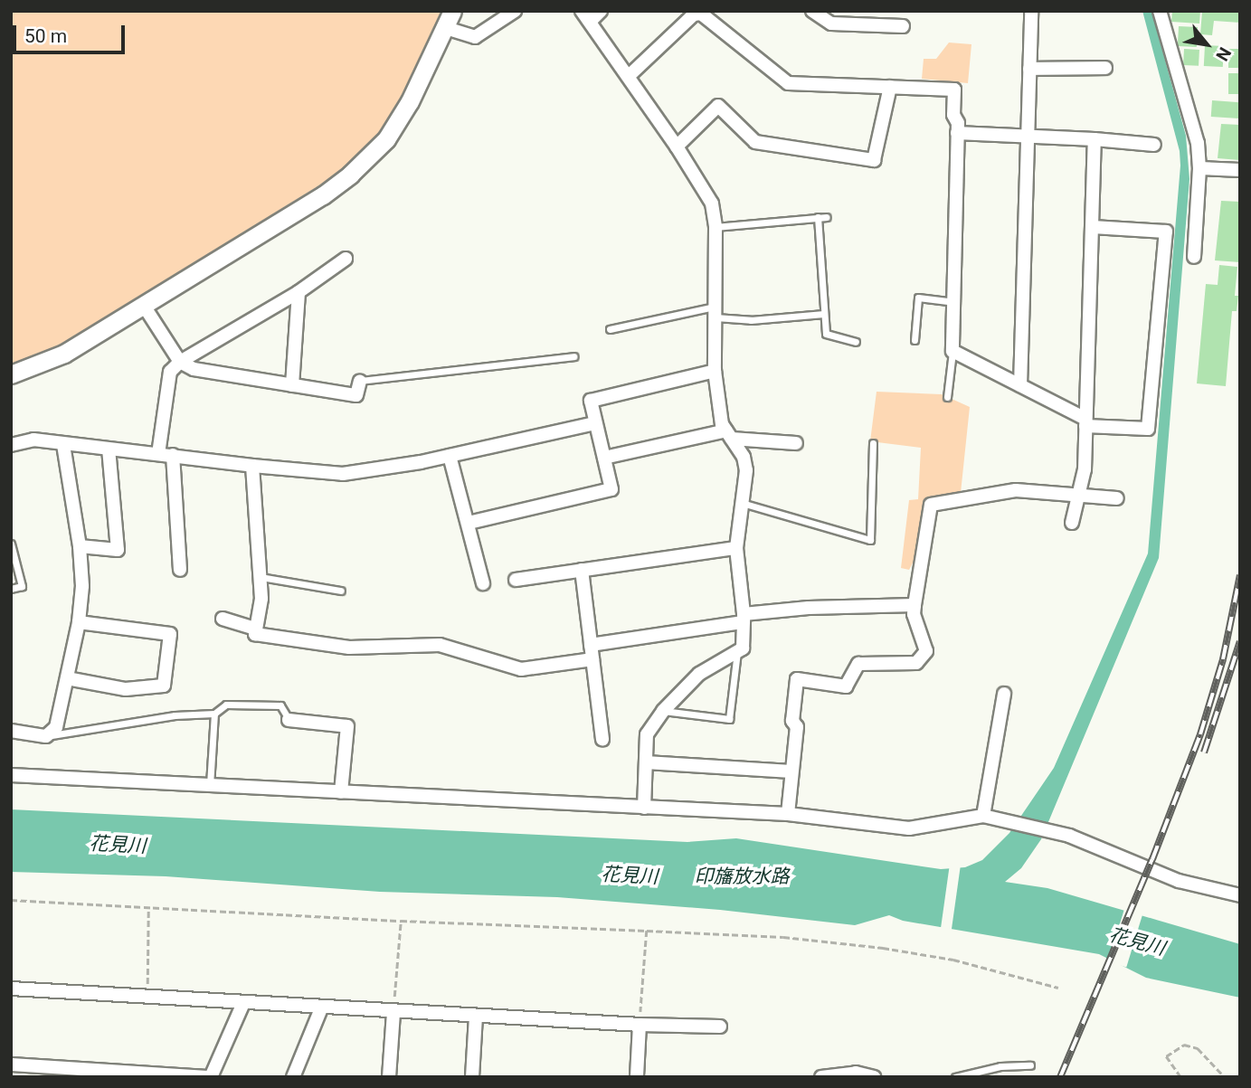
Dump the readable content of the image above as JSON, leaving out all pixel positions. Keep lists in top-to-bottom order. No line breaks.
{"water":["花見川","印旛放水路"],"scale_bar":"50 m","north":"bottom right"}
